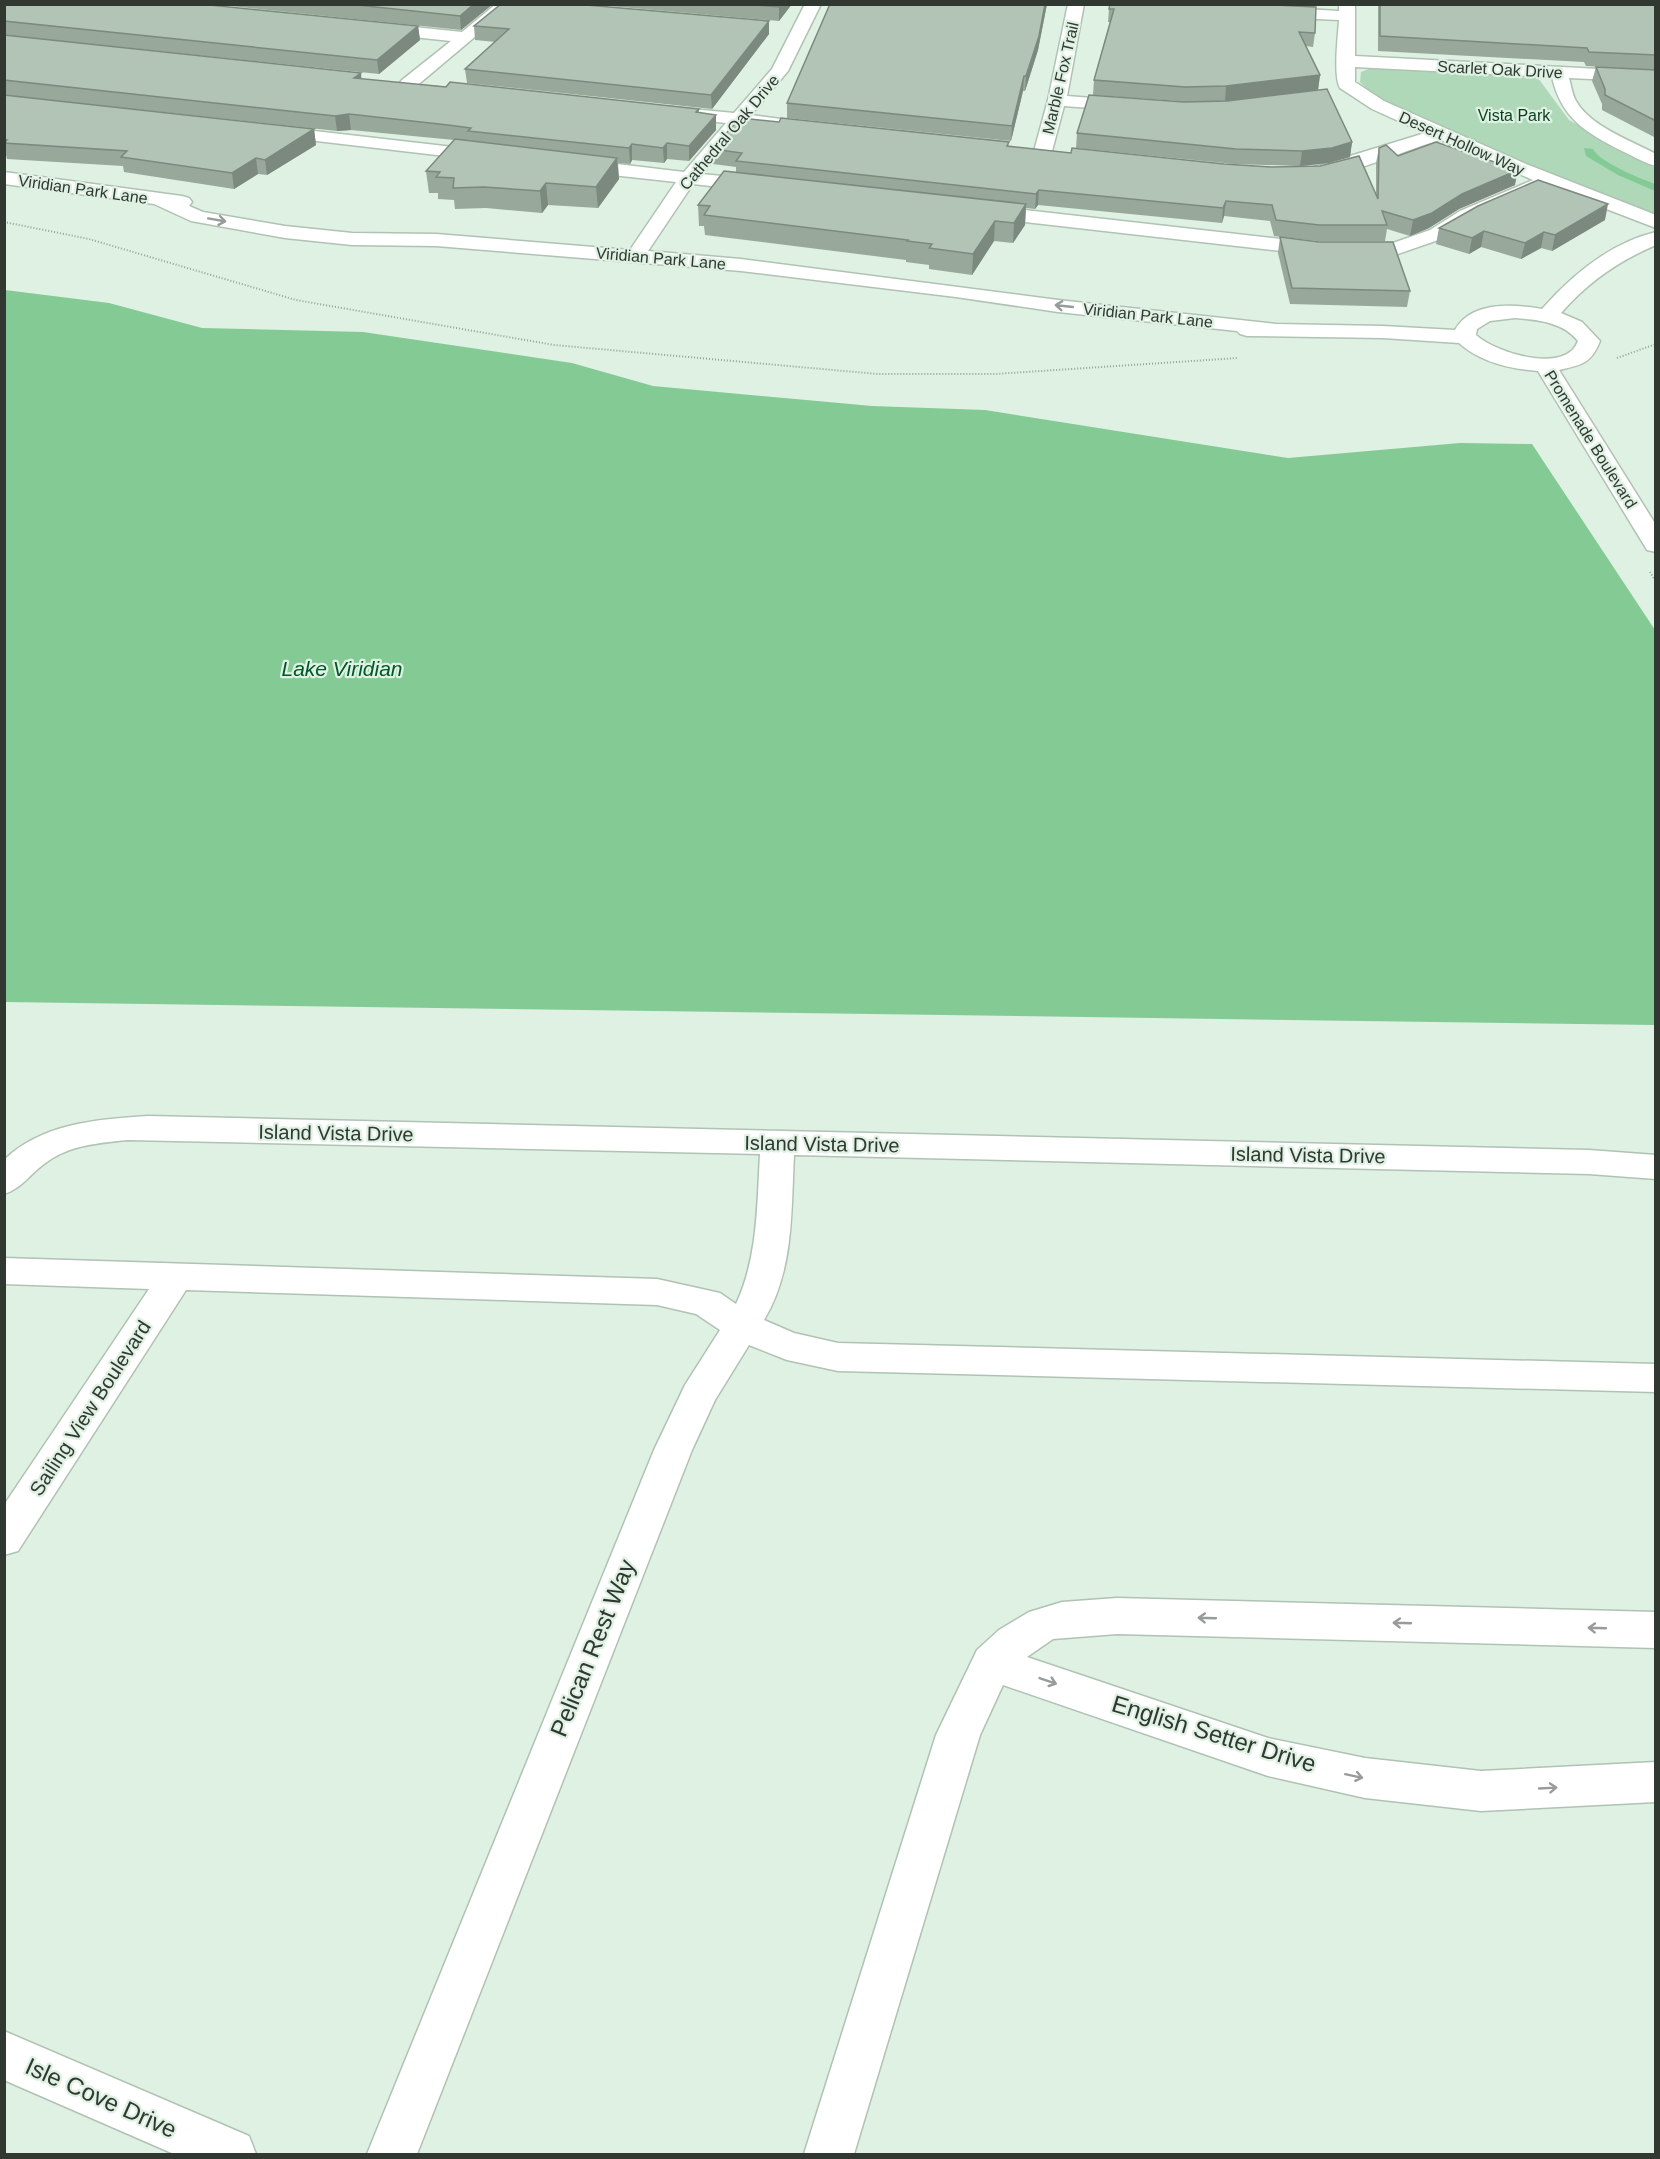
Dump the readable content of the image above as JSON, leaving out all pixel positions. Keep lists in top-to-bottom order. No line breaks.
{"streets":{"street":["Scarlet Oak Drive","Marble Fox Trail","Cathedral Oak Drive","Desert Hollow Way","Viridian Park Lane","Promenade Boulevard","Island Vista Drive","Sailing View Boulevard","Pelican Rest Way","English Setter Drive","Isle Cove Drive"]},"crossings":[["Cathedral Oak Drive","Viridian Park Lane"],["Island Vista Drive","Pelican Rest Way"]],"water":["Lake Viridian"],"parks":["Vista Park"]}
